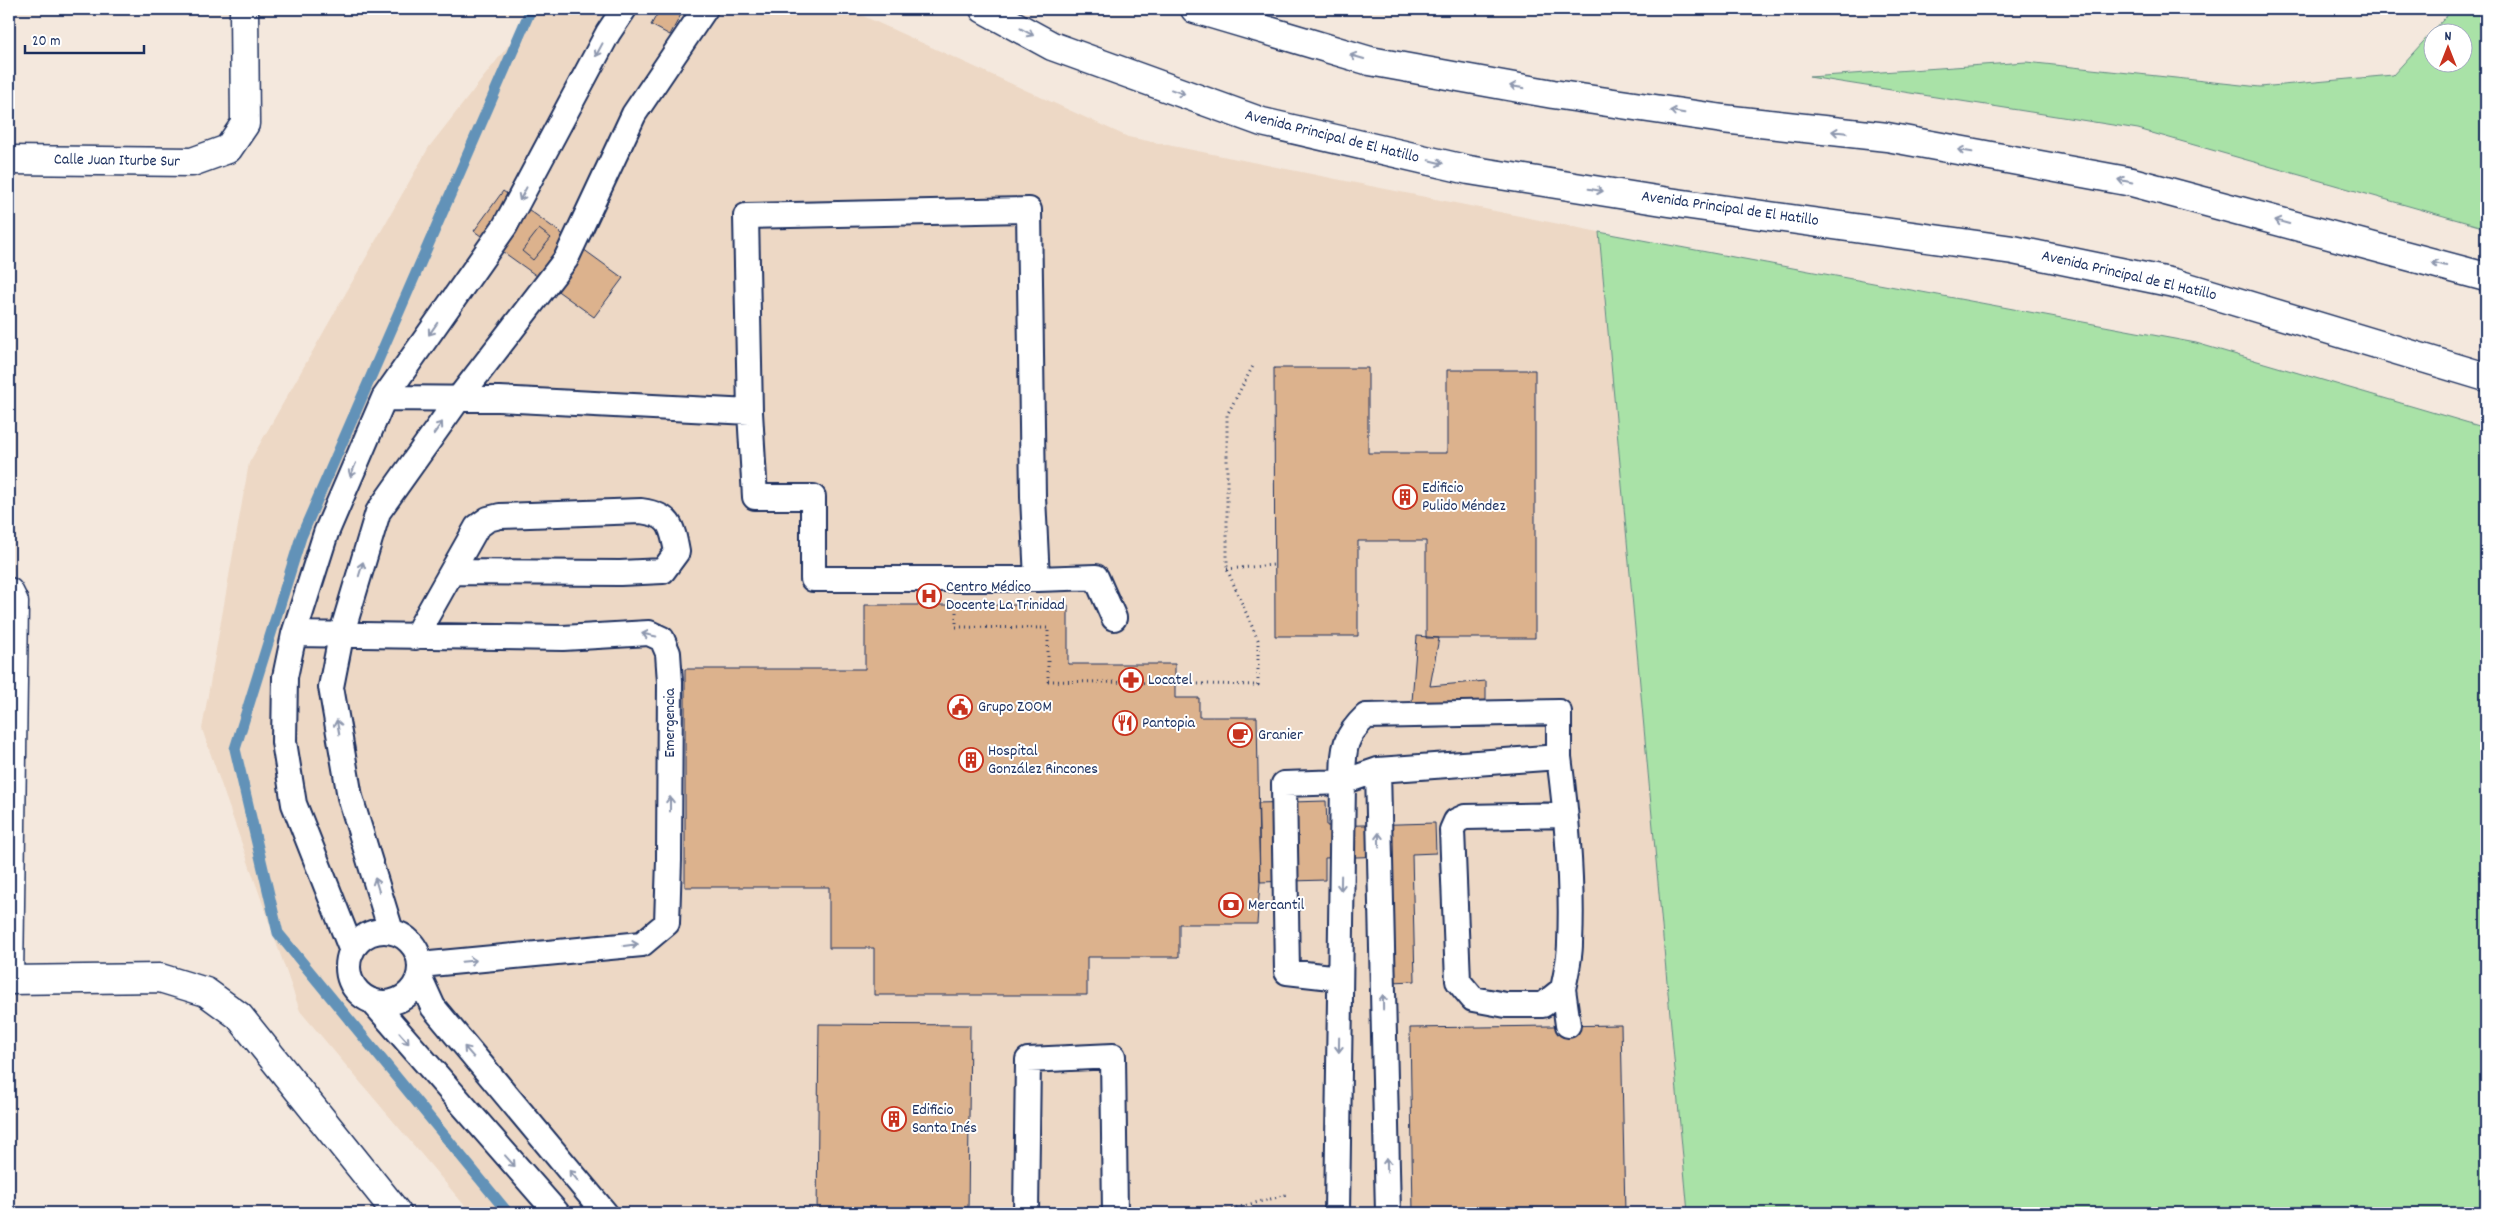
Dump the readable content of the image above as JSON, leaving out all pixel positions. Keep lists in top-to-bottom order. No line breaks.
{"streets":{"main road":["Avenida Principal de El Hatillo","Calle Juan Iturbe Sur"],"lane":["Emergencia"]},"places":{"building":["Edificio Pulido Méndez","Hospital González Rincones","Edificio Santa Inés"],"hospital":["Centro Médico Docente La Trinidad"],"pharmacy":["Locatel"],"public building":["Grupo ZOOM"],"restaurant":["Pantopia"],"cafe":["Granier"],"bank":["Mercantil"]},"scale_bar":"20 m","north":"top"}
